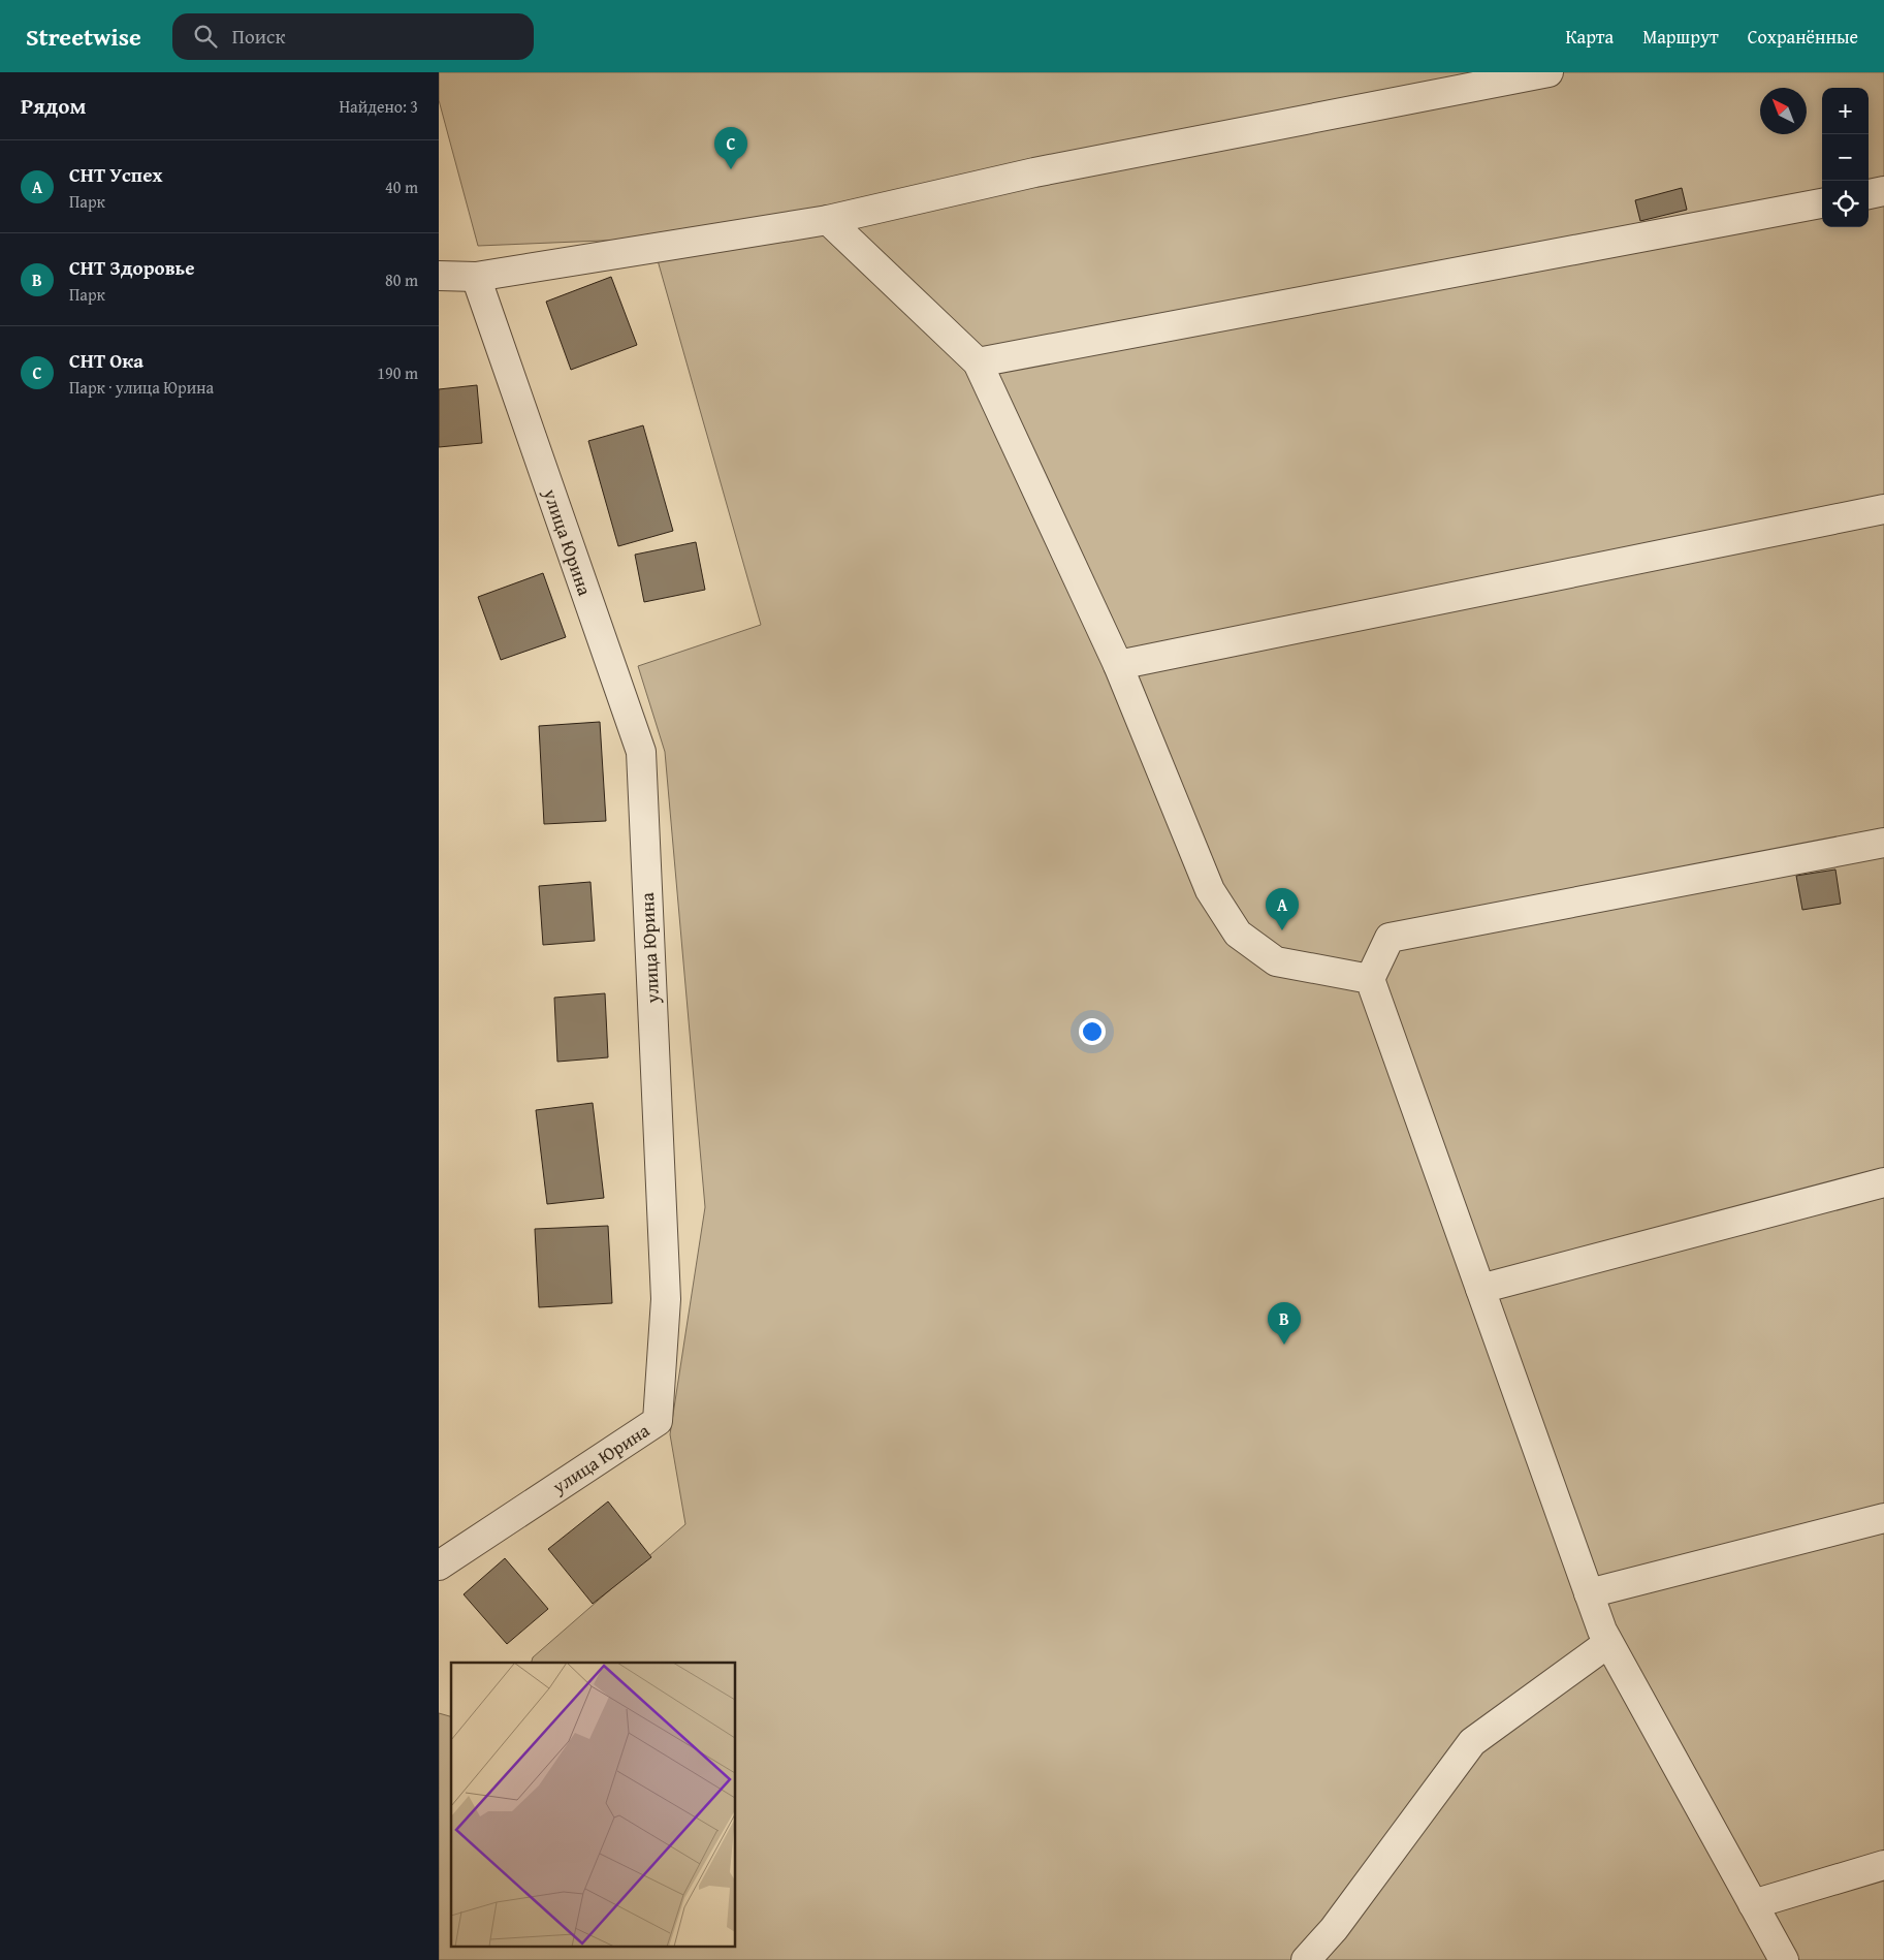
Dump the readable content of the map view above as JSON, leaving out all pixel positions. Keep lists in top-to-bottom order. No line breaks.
{"streets":{"street":["улица Юрина"]},"north":"top left","page":{"header":"Streetwise","search":"Поиск","nav":["Карта","Маршрут","Сохранённые"],"heading":["Рядом","Найдено: 3"],"map_buttons":["+","−"],"pins":["C","A","B"],"list":[{"mark":"A","name":"СНТ Успех","note":"Парк","value":"40 m"},{"mark":"B","name":"СНТ Здоровье","note":"Парк","value":"80 m"},{"mark":"C","name":"СНТ Ока","note":"Парк · улица Юрина","value":"190 m"}]}}
